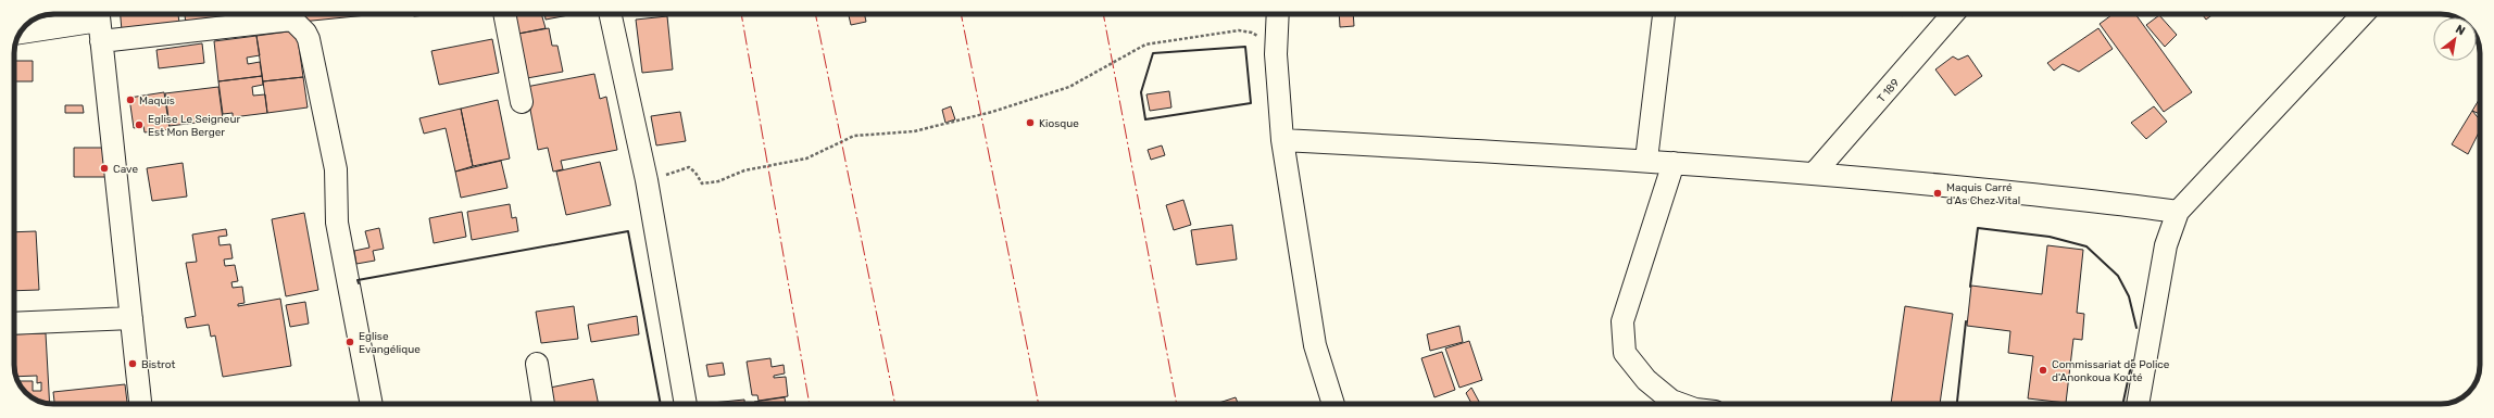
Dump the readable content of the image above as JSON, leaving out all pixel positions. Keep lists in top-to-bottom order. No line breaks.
{"streets":{"street":["T 189"]},"places":["Maquis","Kiosque","Eglise Le Seigneur Est Mon Berger","Cave","Maquis Carré d'As Chez Vital","Eglise Evangélique","Bistrot","Commissariat de Police d'Anonkoua Kouté"],"north":"top right"}
